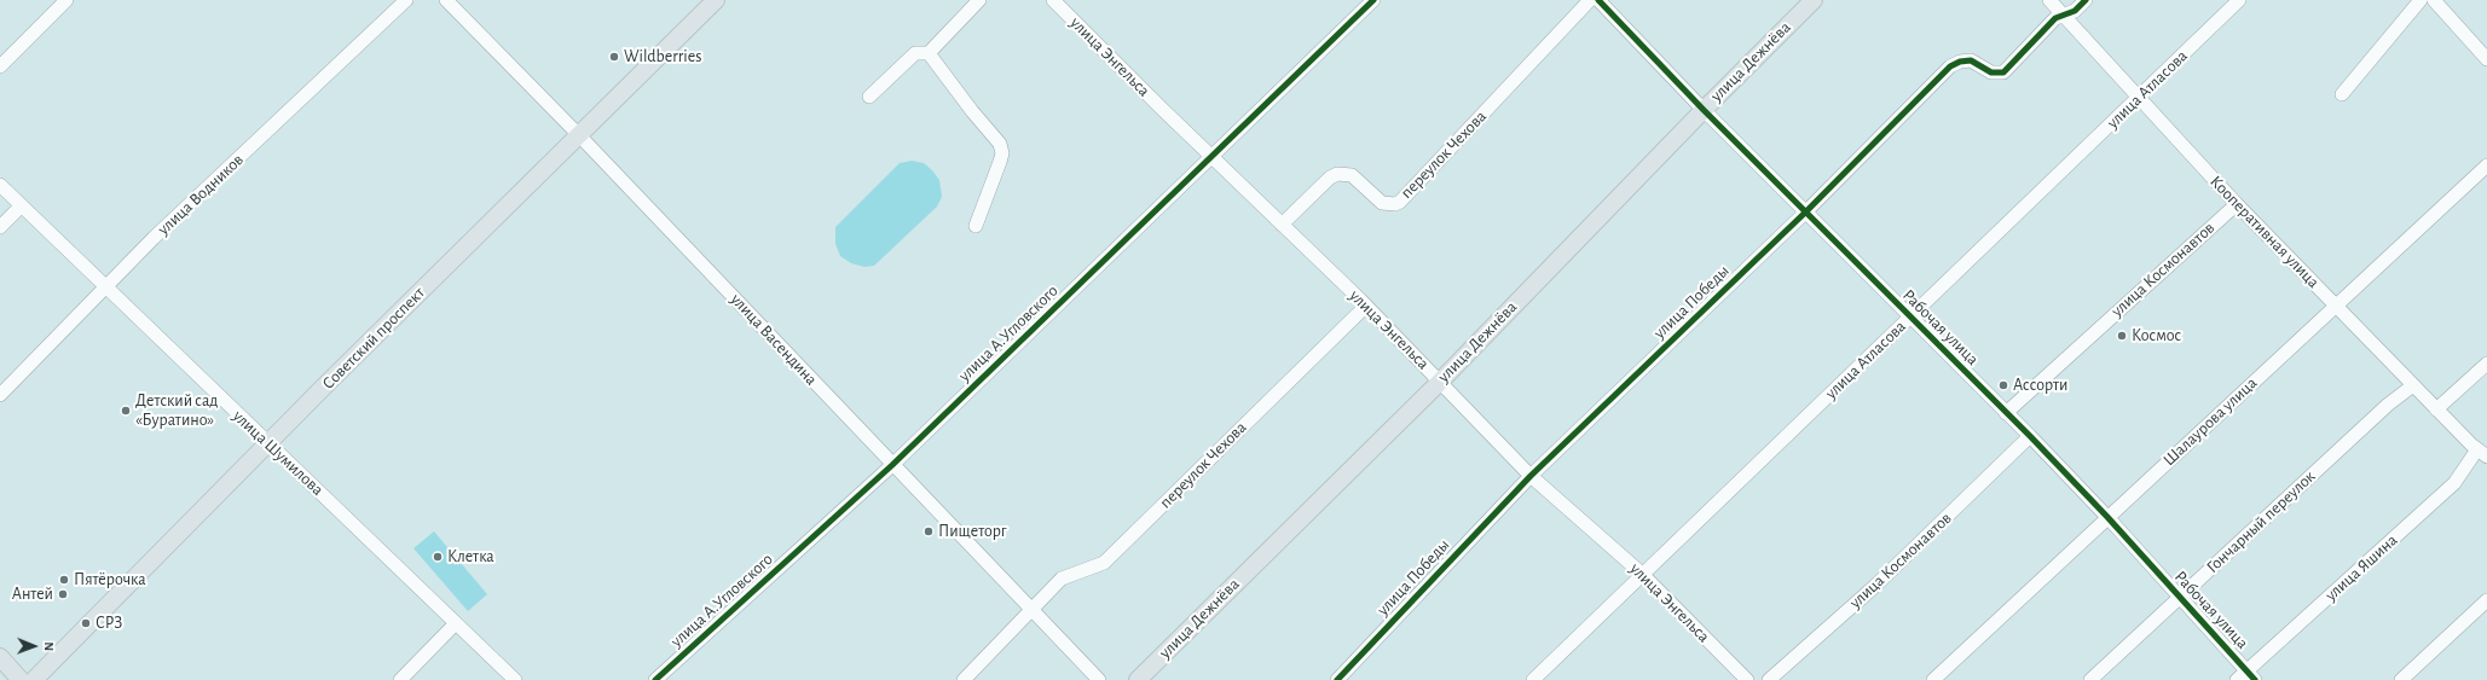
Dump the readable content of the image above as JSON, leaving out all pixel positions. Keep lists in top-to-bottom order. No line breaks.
{"streets":{"main road":["улица Дежнёва","Советский проспект"],"street":["улица Энгельса","улица Атласова","переулок Чехова","улица Водников","Кооперативная улица","улица Космонавтов","улица Победы","Рабочая улица","улица А.Угловского","улица Васендина","Шалаурова улица","улица Шумилова","Гончарный переулок","улица Яшина"]},"crossings":[["улица Энгельса","улица Дежнёва"],["улица Энгельса","улица Атласова"],["улица Энгельса","переулок Чехова"],["улица Энгельса","улица Победы"],["улица Энгельса","улица А.Угловского"],["улица Дежнёва","Рабочая улица"],["улица Атласова","Кооперативная улица"],["улица Атласова","Рабочая улица"],["переулок Чехова","улица Васендина"],["улица Водников","улица Шумилова"],["Кооперативная улица","улица Космонавтов"],["Кооперативная улица","улица Победы"],["Кооперативная улица","Шалаурова улица"],["Кооперативная улица","Гончарный переулок"],["Кооперативная улица","улица Яшина"],["улица Космонавтов","Рабочая улица"],["улица Победы","Рабочая улица"],["Рабочая улица","Шалаурова улица"],["Рабочая улица","Гончарный переулок"],["Рабочая улица","улица Яшина"],["улица А.Угловского","улица Васендина"],["Советский проспект","улица Васендина"],["Советский проспект","улица Шумилова"]],"places":["Wildberries","Космос","Ассорти","Детский сад «Буратино»","Пищеторг","Клетка","Пятёрочка","Антей","СРЗ"],"north":"right"}
